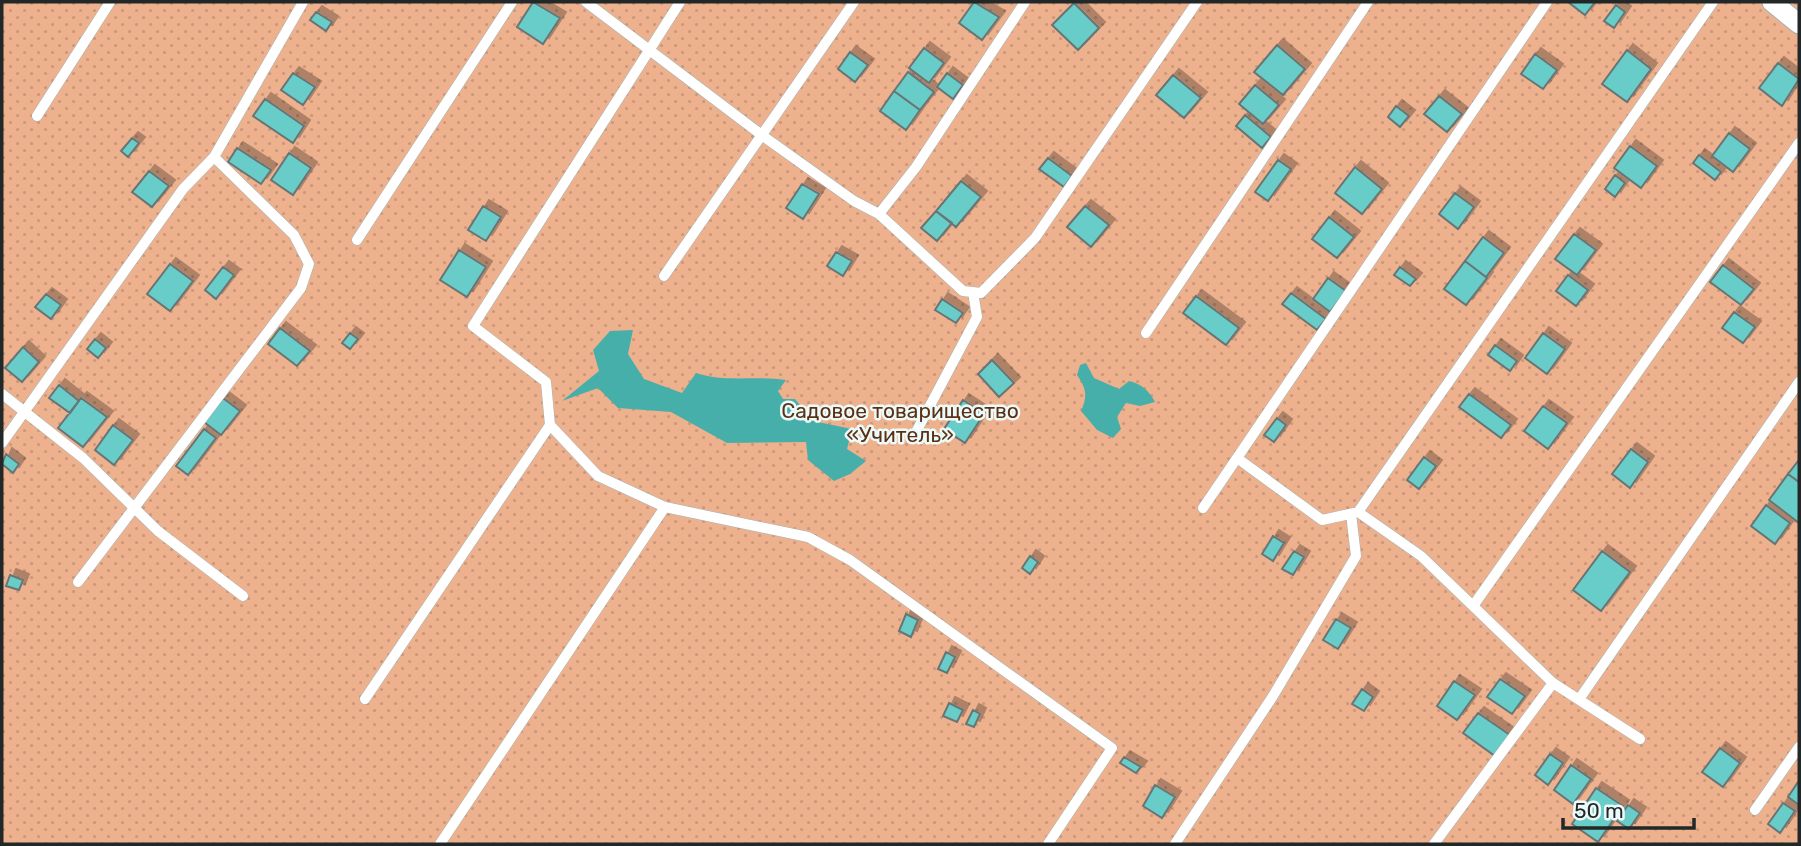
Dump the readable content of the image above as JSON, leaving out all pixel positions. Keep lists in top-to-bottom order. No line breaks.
{"parks":["Садовое товарищество «Учитель»"],"scale_bar":"50 m"}
